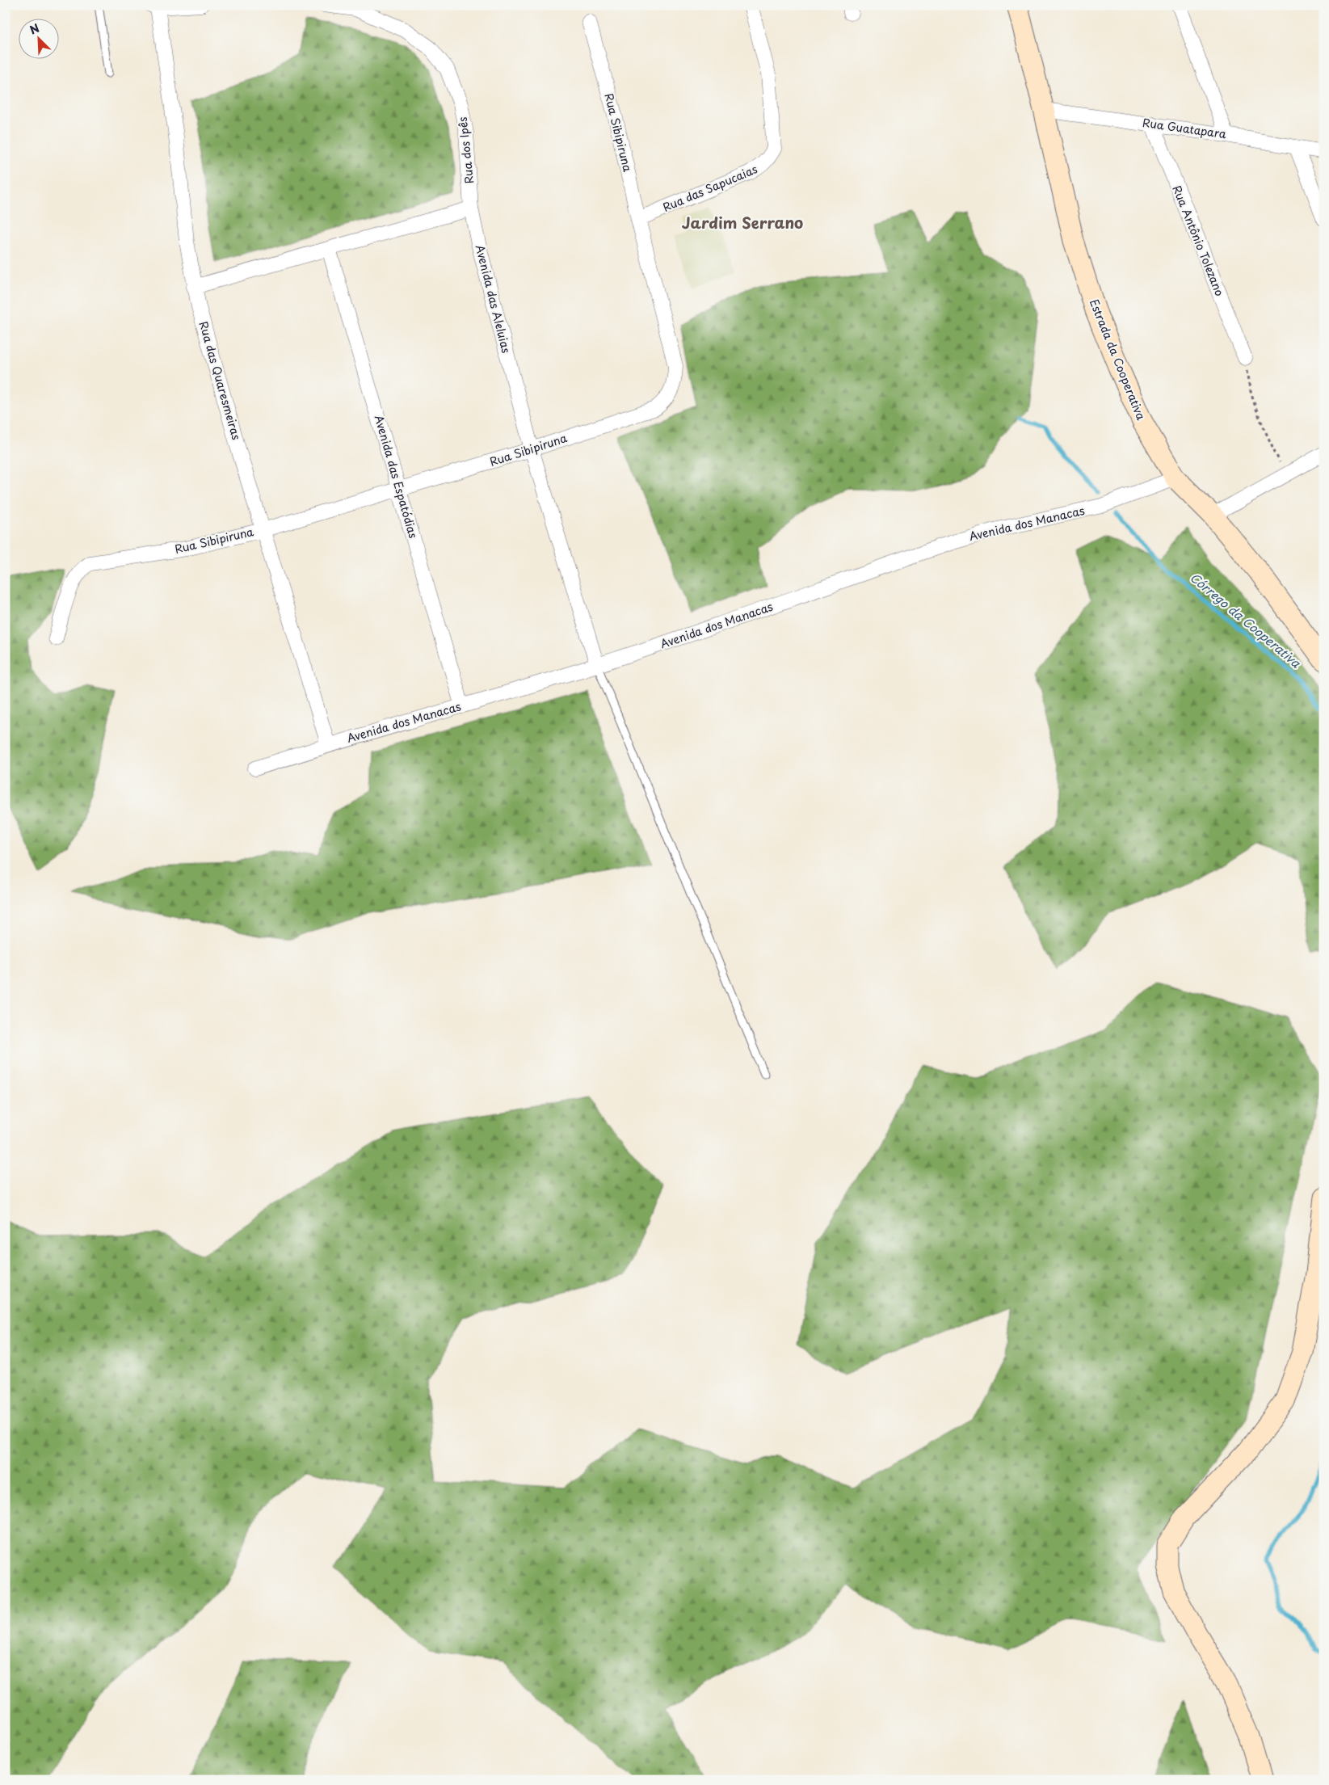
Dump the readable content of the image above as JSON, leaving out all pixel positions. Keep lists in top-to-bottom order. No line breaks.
{"streets":{"main road":["Estrada da Cooperativa"],"street":["Rua Guatapara","Rua Sibipiruna","Rua dos Ipês","Rua das Sapucaias","Rua Antônio Tolezano","Avenida das Aleluias","Rua das Quaresmeiras","Avenida das Espatódias","Avenida dos Manacas"]},"crossings":[["Rua Guatapara","Rua Antônio Tolezano"],["Rua Guatapara","Estrada da Cooperativa"],["Rua Sibipiruna","Rua das Sapucaias"],["Rua Sibipiruna","Avenida das Aleluias"],["Rua Sibipiruna","Rua das Quaresmeiras"],["Rua Sibipiruna","Avenida das Espatódias"],["Rua dos Ipês","Avenida das Aleluias"],["Avenida das Aleluias","Avenida dos Manacas"],["Estrada da Cooperativa","Avenida dos Manacas"],["Rua das Quaresmeiras","Avenida dos Manacas"],["Avenida das Espatódias","Avenida dos Manacas"]],"districts":["Jardim Serrano"],"water":["Córrego da Cooperativa"],"north":"top left"}
